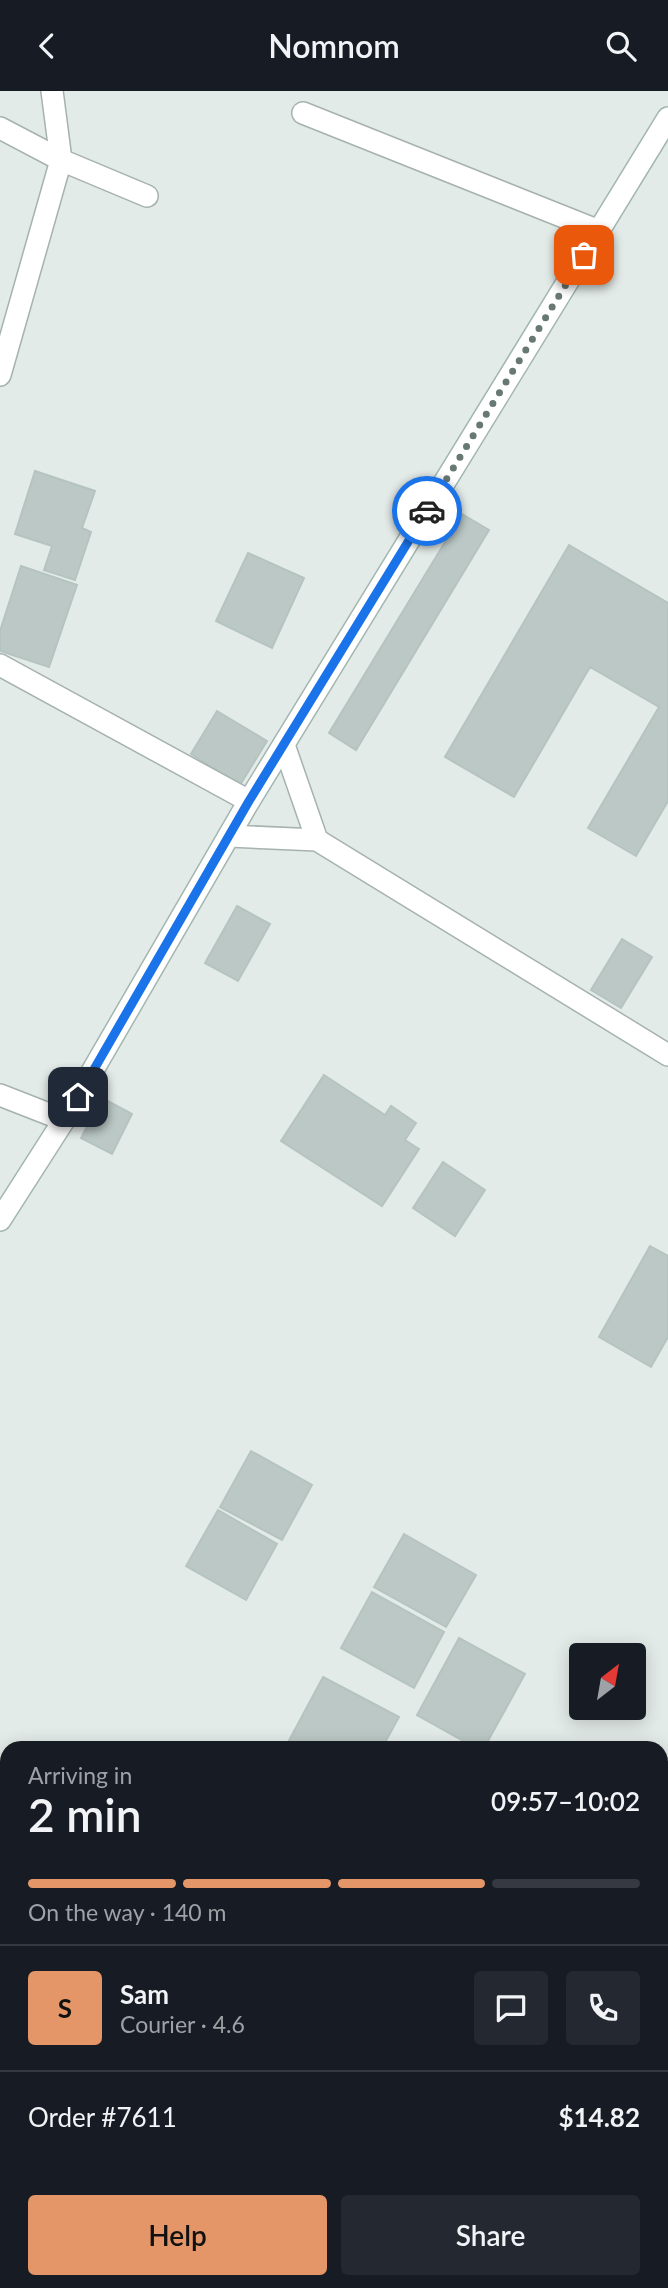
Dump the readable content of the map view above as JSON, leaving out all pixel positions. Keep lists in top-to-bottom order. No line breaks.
{"north":"top right","page":{"header":"Nomnom","heading":["2 min","Arriving in","09:57–10:02"],"panel":["Sam","Courier · 4.6","Order #7611","$14.82"],"bar":"On the way · 140 m","round":"S","buttons":["Help","Share"]}}
